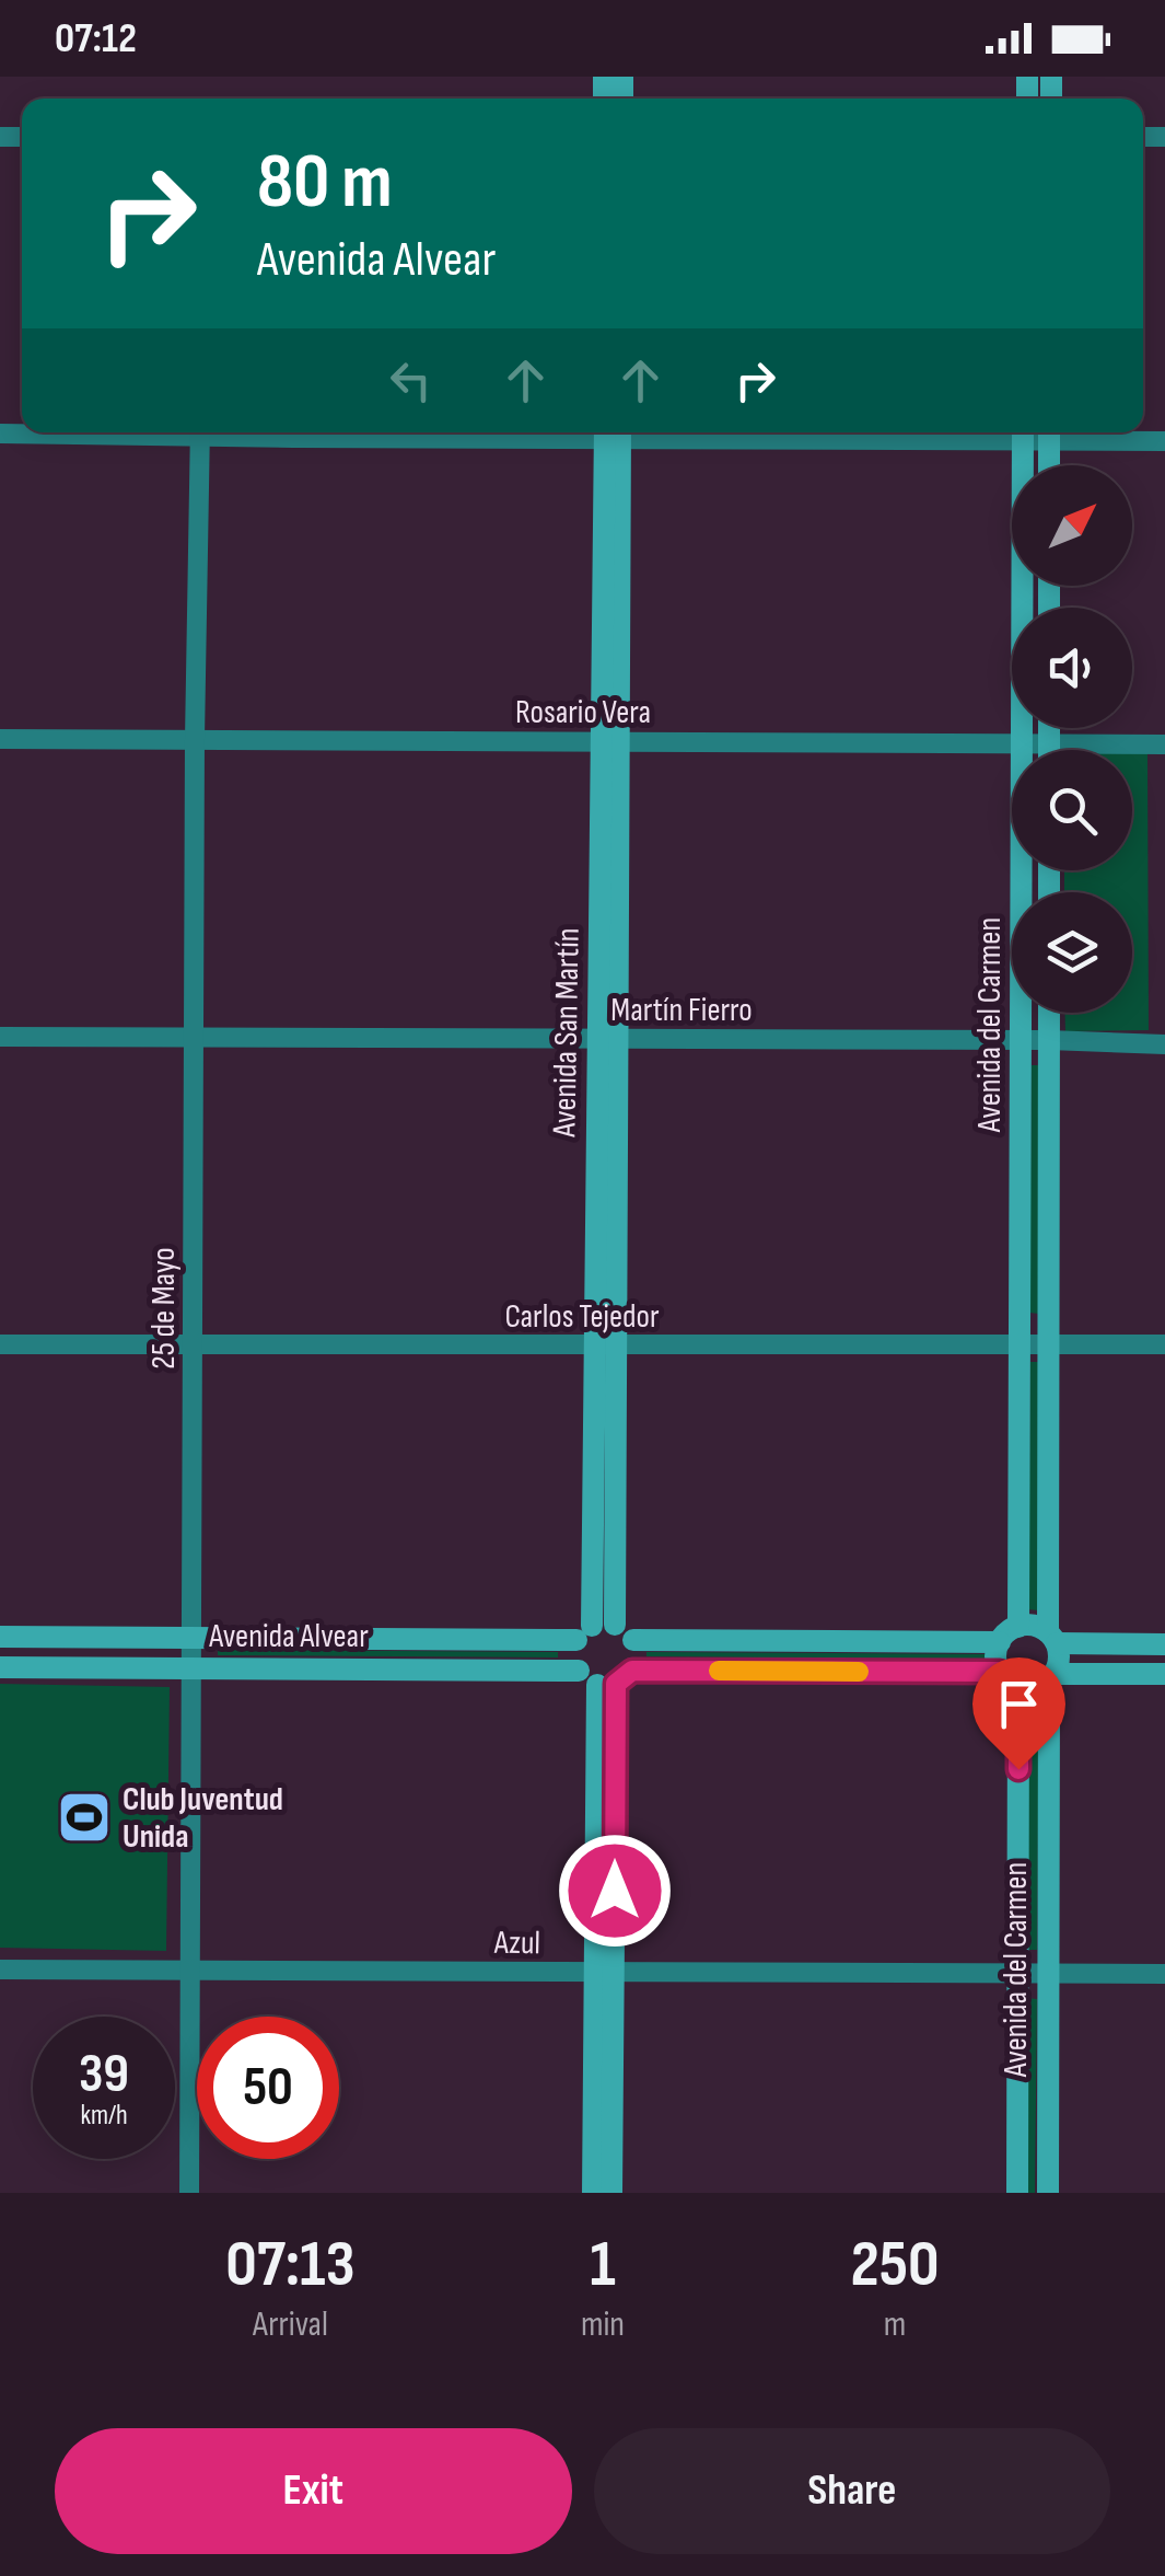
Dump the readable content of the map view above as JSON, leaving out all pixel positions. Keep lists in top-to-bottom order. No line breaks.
{"streets":{"main road":["Avenida del Carmen","Avenida San Martín","Avenida Alvear"],"street":["Rosario Vera","Martín Fierro","25 de Mayo","Carlos Tejedor","Azul"]},"crossings":[["Rosario Vera","Avenida del Carmen"],["Rosario Vera","Avenida San Martín"],["Rosario Vera","25 de Mayo"],["Martín Fierro","Avenida del Carmen"],["Martín Fierro","Avenida San Martín"],["Martín Fierro","25 de Mayo"],["Avenida del Carmen","Carlos Tejedor"],["Avenida del Carmen","Azul"],["Avenida San Martín","Carlos Tejedor"],["Avenida San Martín","Avenida Alvear"],["25 de Mayo","Carlos Tejedor"],["25 de Mayo","Avenida Alvear"],["25 de Mayo","Azul"]],"places":{"sports":["Club Juventud Unida"]},"north":"top right","page":{"status":"07:12","turn":["80 m","Avenida Alvear"],"speed":"39 km/h","limit":"50","eta":["07:13","Arrival","1","min","250","m"],"buttons":["Exit","Share"]}}
